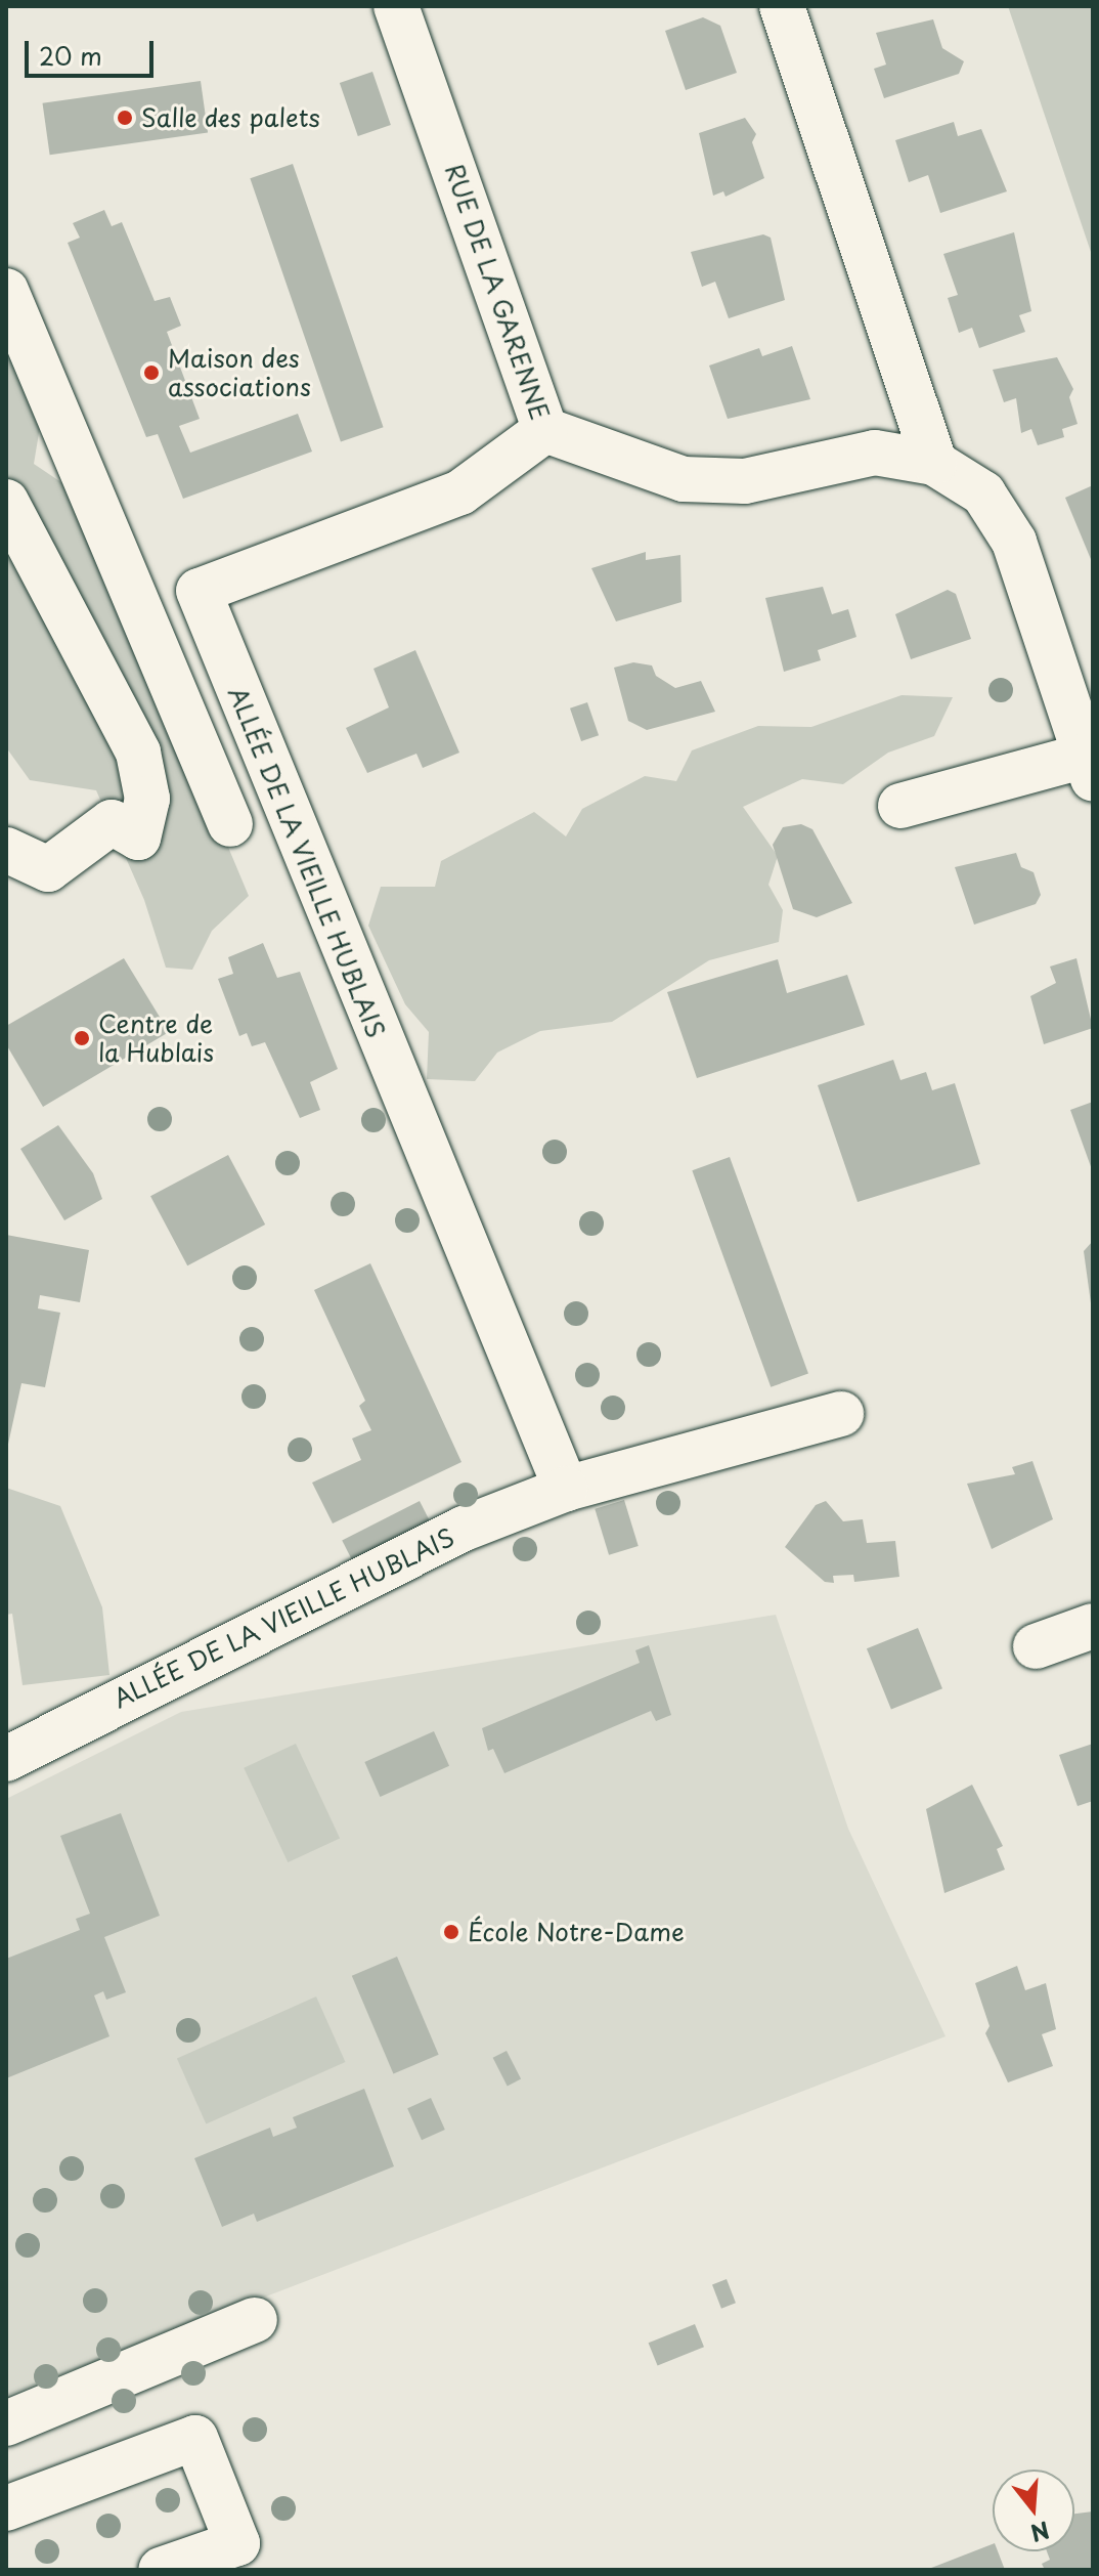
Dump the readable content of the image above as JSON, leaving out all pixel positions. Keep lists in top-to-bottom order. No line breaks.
{"streets":{"street":["RUE DE LA GARENNE","ALLÉE DE LA VIEILLE HUBLAIS"]},"crossings":[["RUE DE LA GARENNE","ALLÉE DE LA VIEILLE HUBLAIS"]],"places":["Salle des palets","Maison des associations","Centre de la Hublais","École Notre-Dame"],"scale_bar":"20 m","north":"bottom"}
